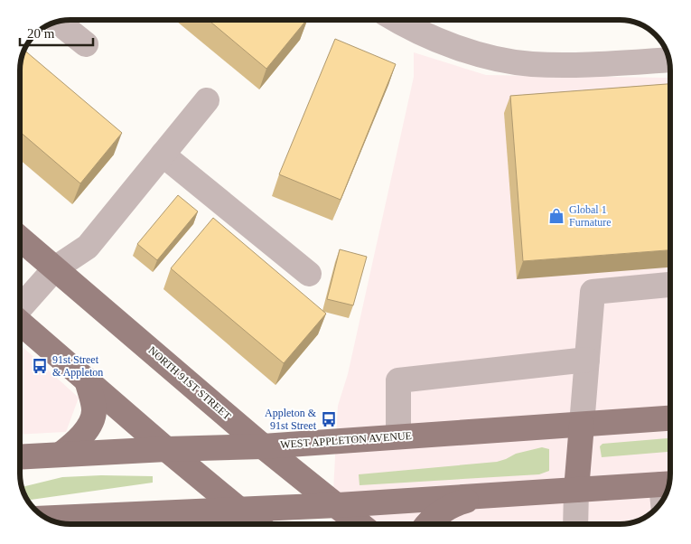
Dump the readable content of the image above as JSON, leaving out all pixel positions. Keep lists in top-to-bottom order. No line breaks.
{"streets":{"main road":["NORTH 91ST STREET","WEST APPLETON AVENUE"]},"crossings":[["NORTH 91ST STREET","WEST APPLETON AVENUE"]],"places":{"shop":["Global 1 Furnature"],"bus stop":["91st Street & Appleton","Appleton & 91st Street"]},"scale_bar":"20 m"}
